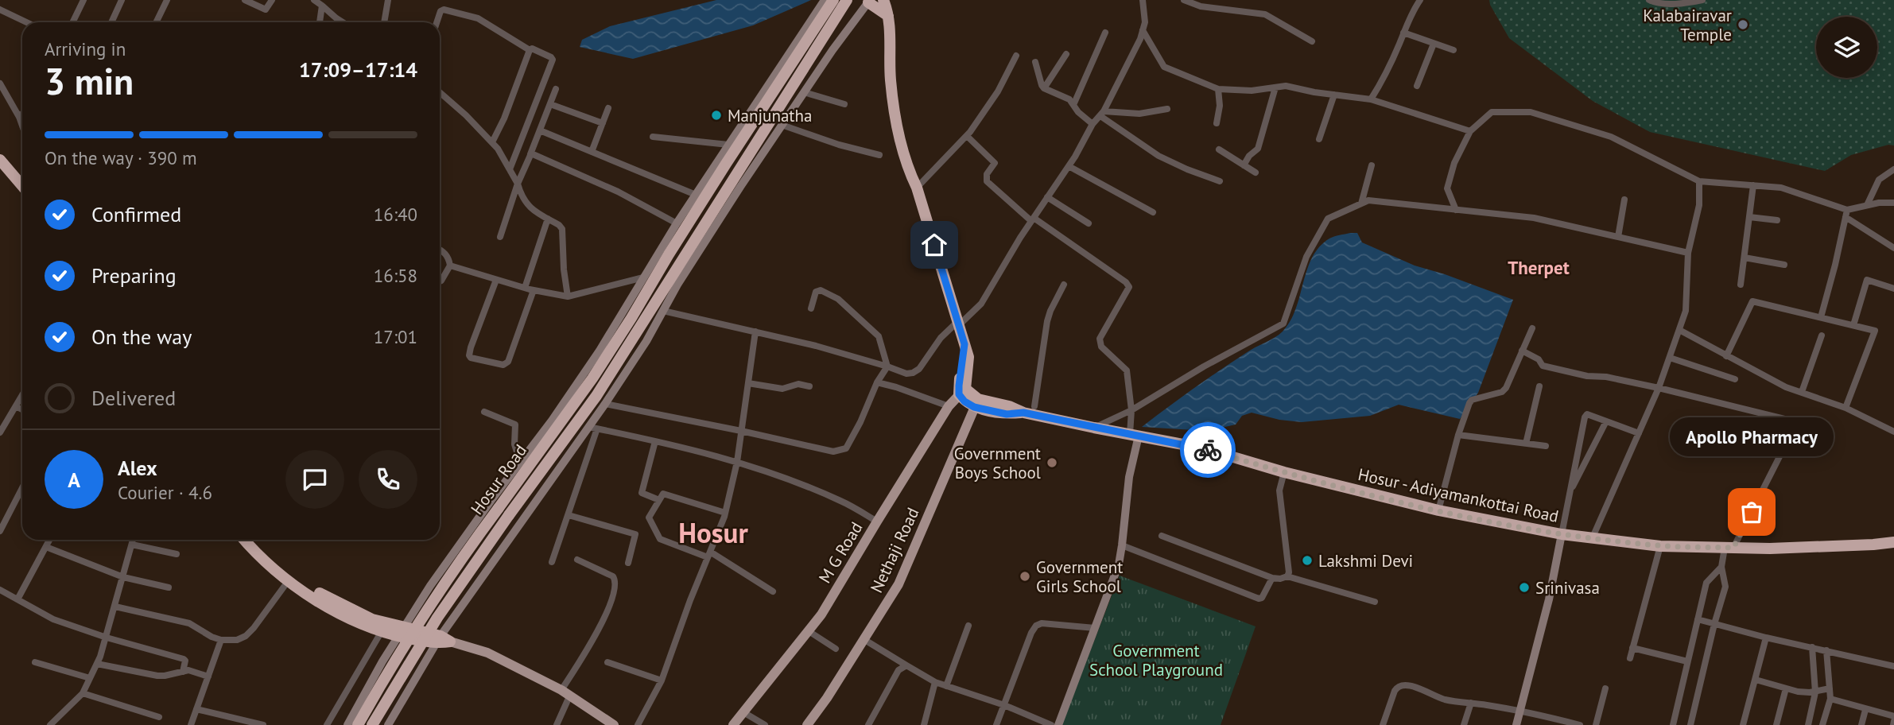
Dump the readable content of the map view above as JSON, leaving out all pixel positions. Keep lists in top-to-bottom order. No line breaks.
{"streets":{"highway":["Hosur Road","Hosur - Adiyamankottai Road"],"main road":["Nethaji Road","M G Road"]},"crossings":[["Hosur - Adiyamankottai Road","Nethaji Road"]],"districts":["Therpet","Hosur"],"parks":["Government School Playground"],"places":["Kalabairavar Temple","Manjunatha","Government Boys School","Apollo Pharmacy","Lakshmi Devi","Government Girls School","Srinivasa"],"page":{"heading":["3 min","Arriving in","17:09–17:14"],"panel":["Alex","Courier · 4.6"],"bar":"On the way · 390 m","list":[["Confirmed","16:40"],["Preparing","16:58"],["On the way","17:01"],"Delivered"],"bubble":"Apollo Pharmacy","round":"A"}}
